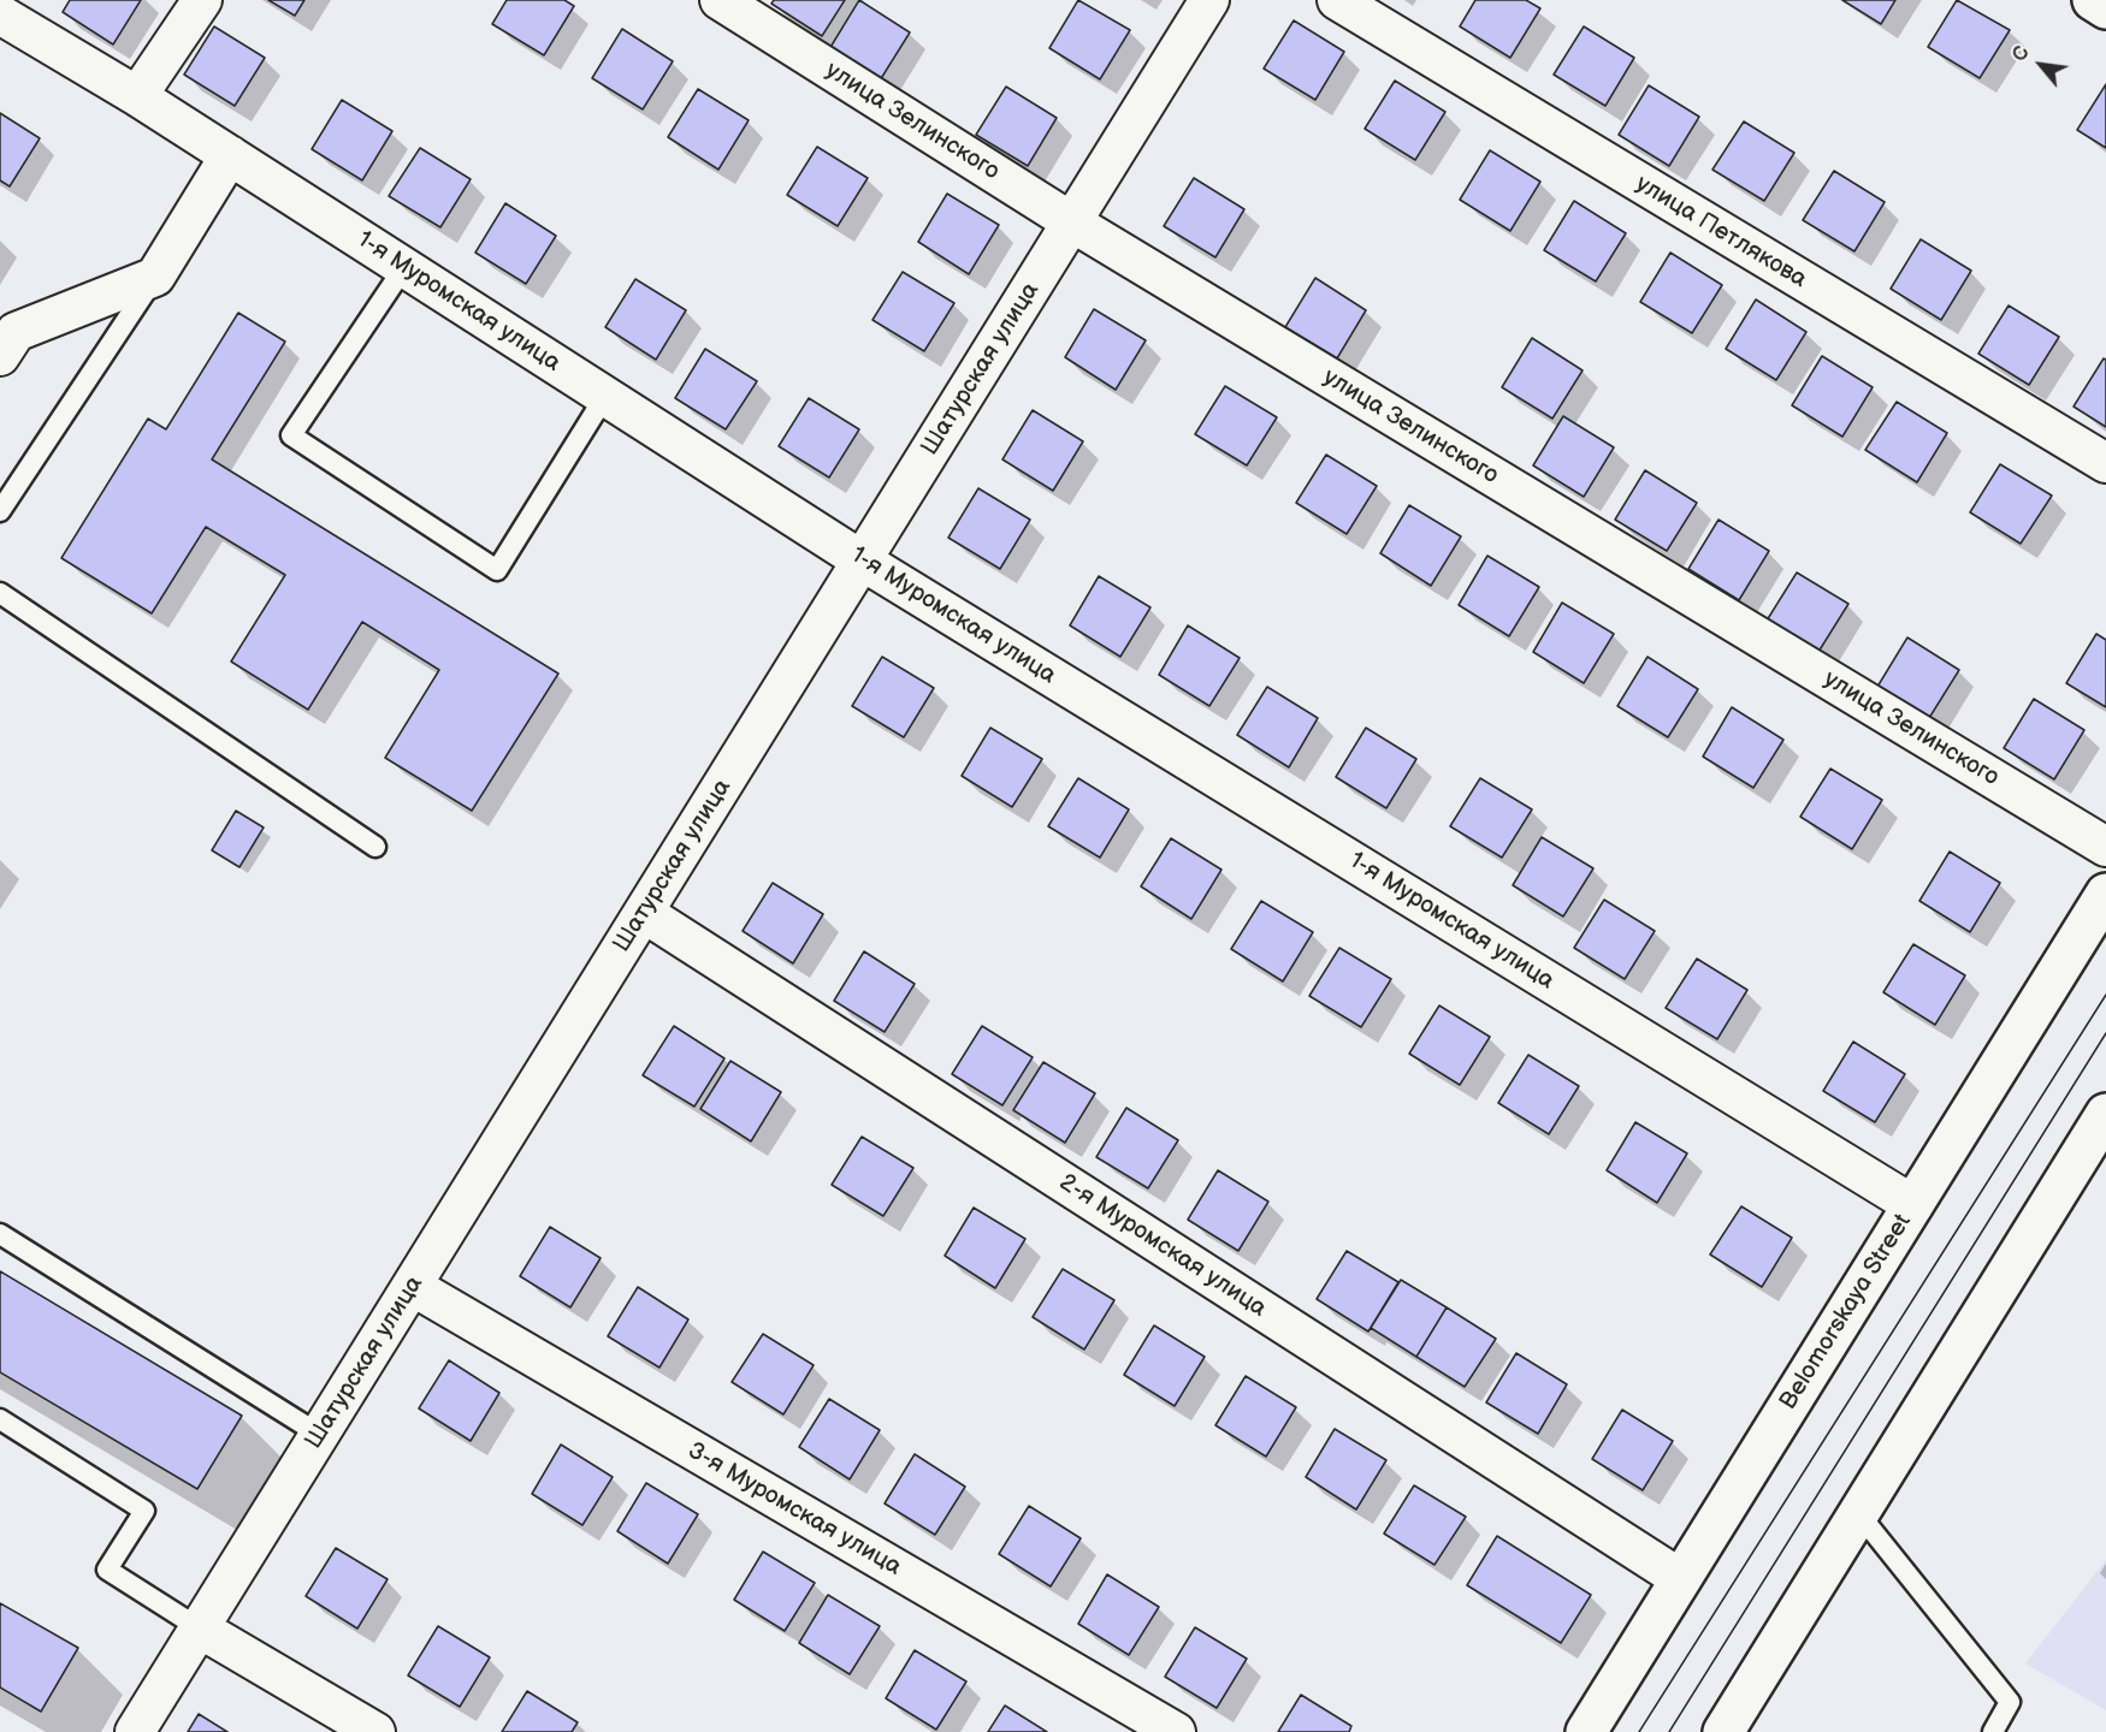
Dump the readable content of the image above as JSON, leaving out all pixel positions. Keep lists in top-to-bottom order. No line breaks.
{"streets":{"main road":["Belomorskaya Street"],"street":["улица Зелинского","улица Петлякова","1-я Муромская улица","Шатурская улица","2-я Муромская улица","3-я Муромская улица"]},"crossings":[["улица Зелинского","Шатурская улица"],["1-я Муромская улица","Шатурская улица"],["1-я Муромская улица","Belomorskaya Street"],["Шатурская улица","2-я Муромская улица"],["Шатурская улица","3-я Муромская улица"],["2-я Муромская улица","Belomorskaya Street"]],"north":"top left"}
